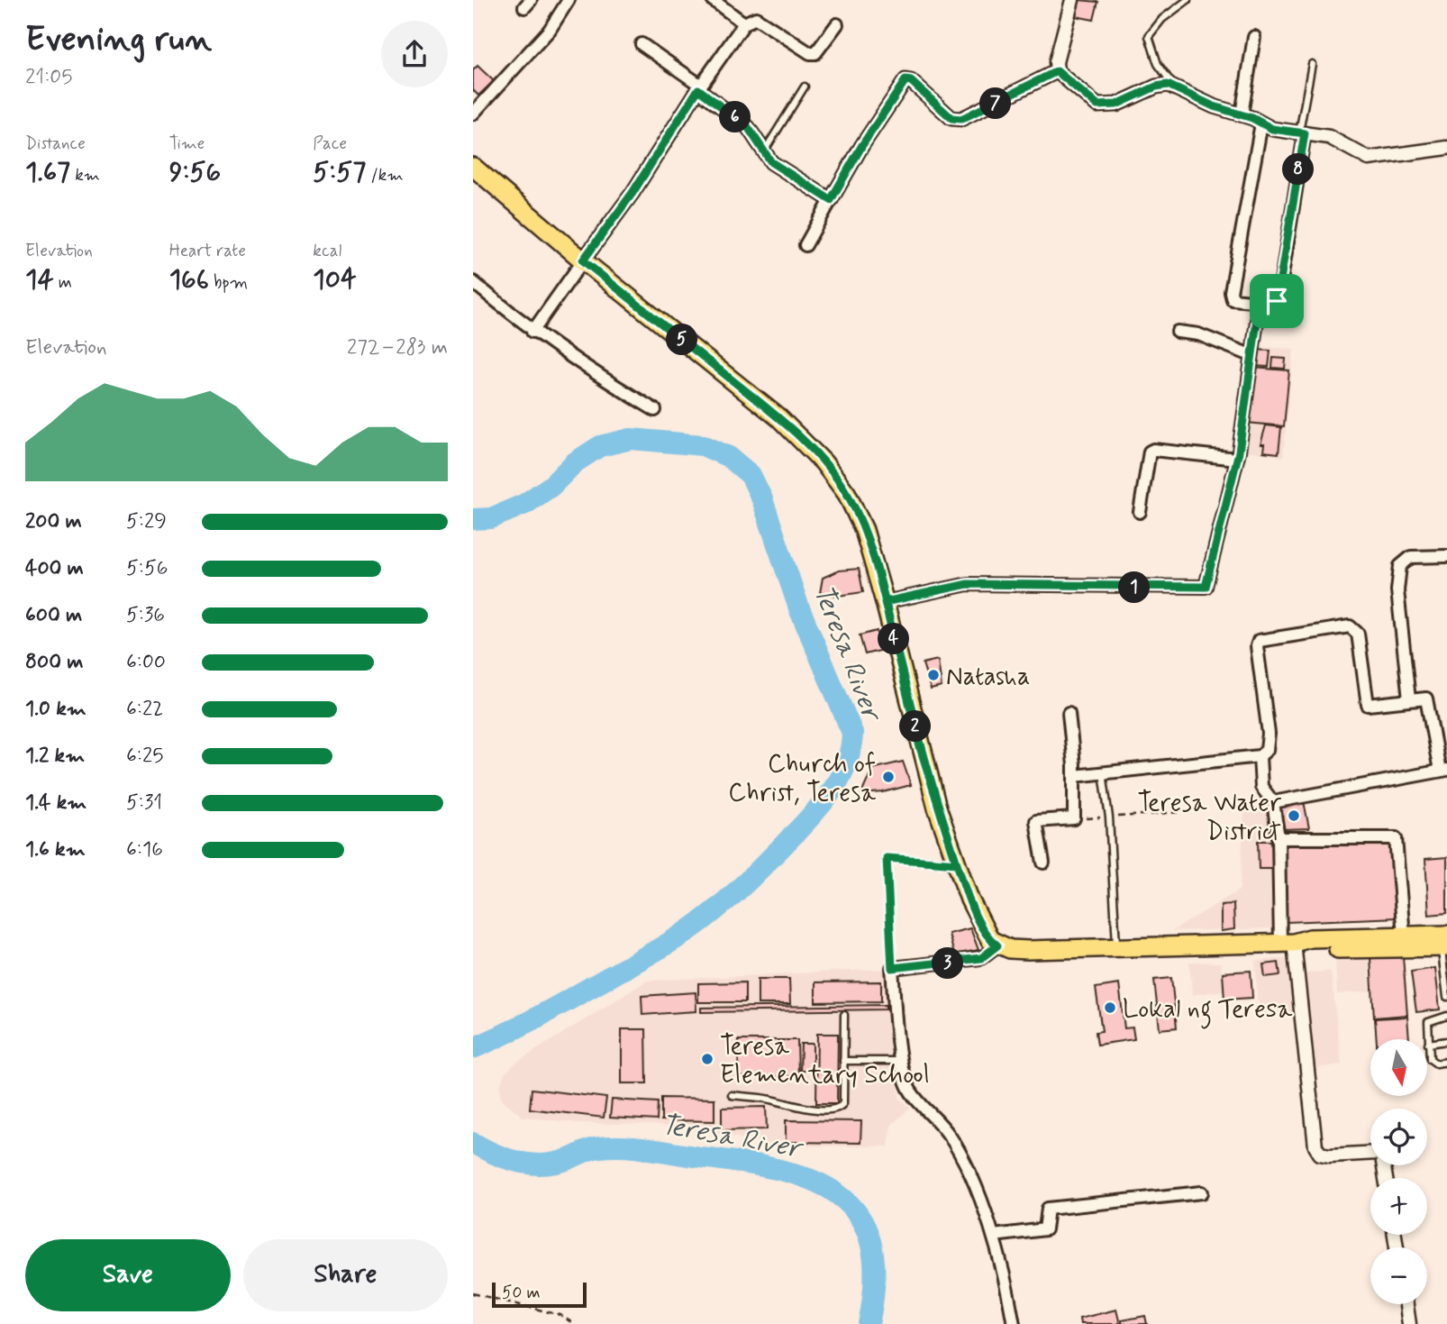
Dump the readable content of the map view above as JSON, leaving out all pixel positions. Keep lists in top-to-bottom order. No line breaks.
{"water":["Teresa River"],"places":["Natasha","Church of Christ, Teresa","Teresa Water District","Lokal ng Teresa","Teresa Elementary School"],"scale_bar":"50 m","north":"bottom","page":{"heading":["Evening run","21:05"],"pins":["7","6","8","5","1","4","2","3"],"stats":[["Distance","1.67 km"],["Time","9:56"],["Pace","5:57 /km"],["Elevation","14 m"],["Heart rate","166 bpm"],["kcal","104"]],"chart":["Elevation","272–283 m"],"list":[{"name":"200 m","note":"5:29"},{"name":"400 m","note":"5:56"},{"name":"600 m","note":"5:36"},{"name":"800 m","note":"6:00"},{"name":"1.0 km","note":"6:22"},{"name":"1.2 km","note":"6:25"},{"name":"1.4 km","note":"5:31"},{"name":"1.6 km","note":"6:16"}],"map_buttons":["+","−"],"buttons":["Save","Share"],"scale":"50 m"}}
